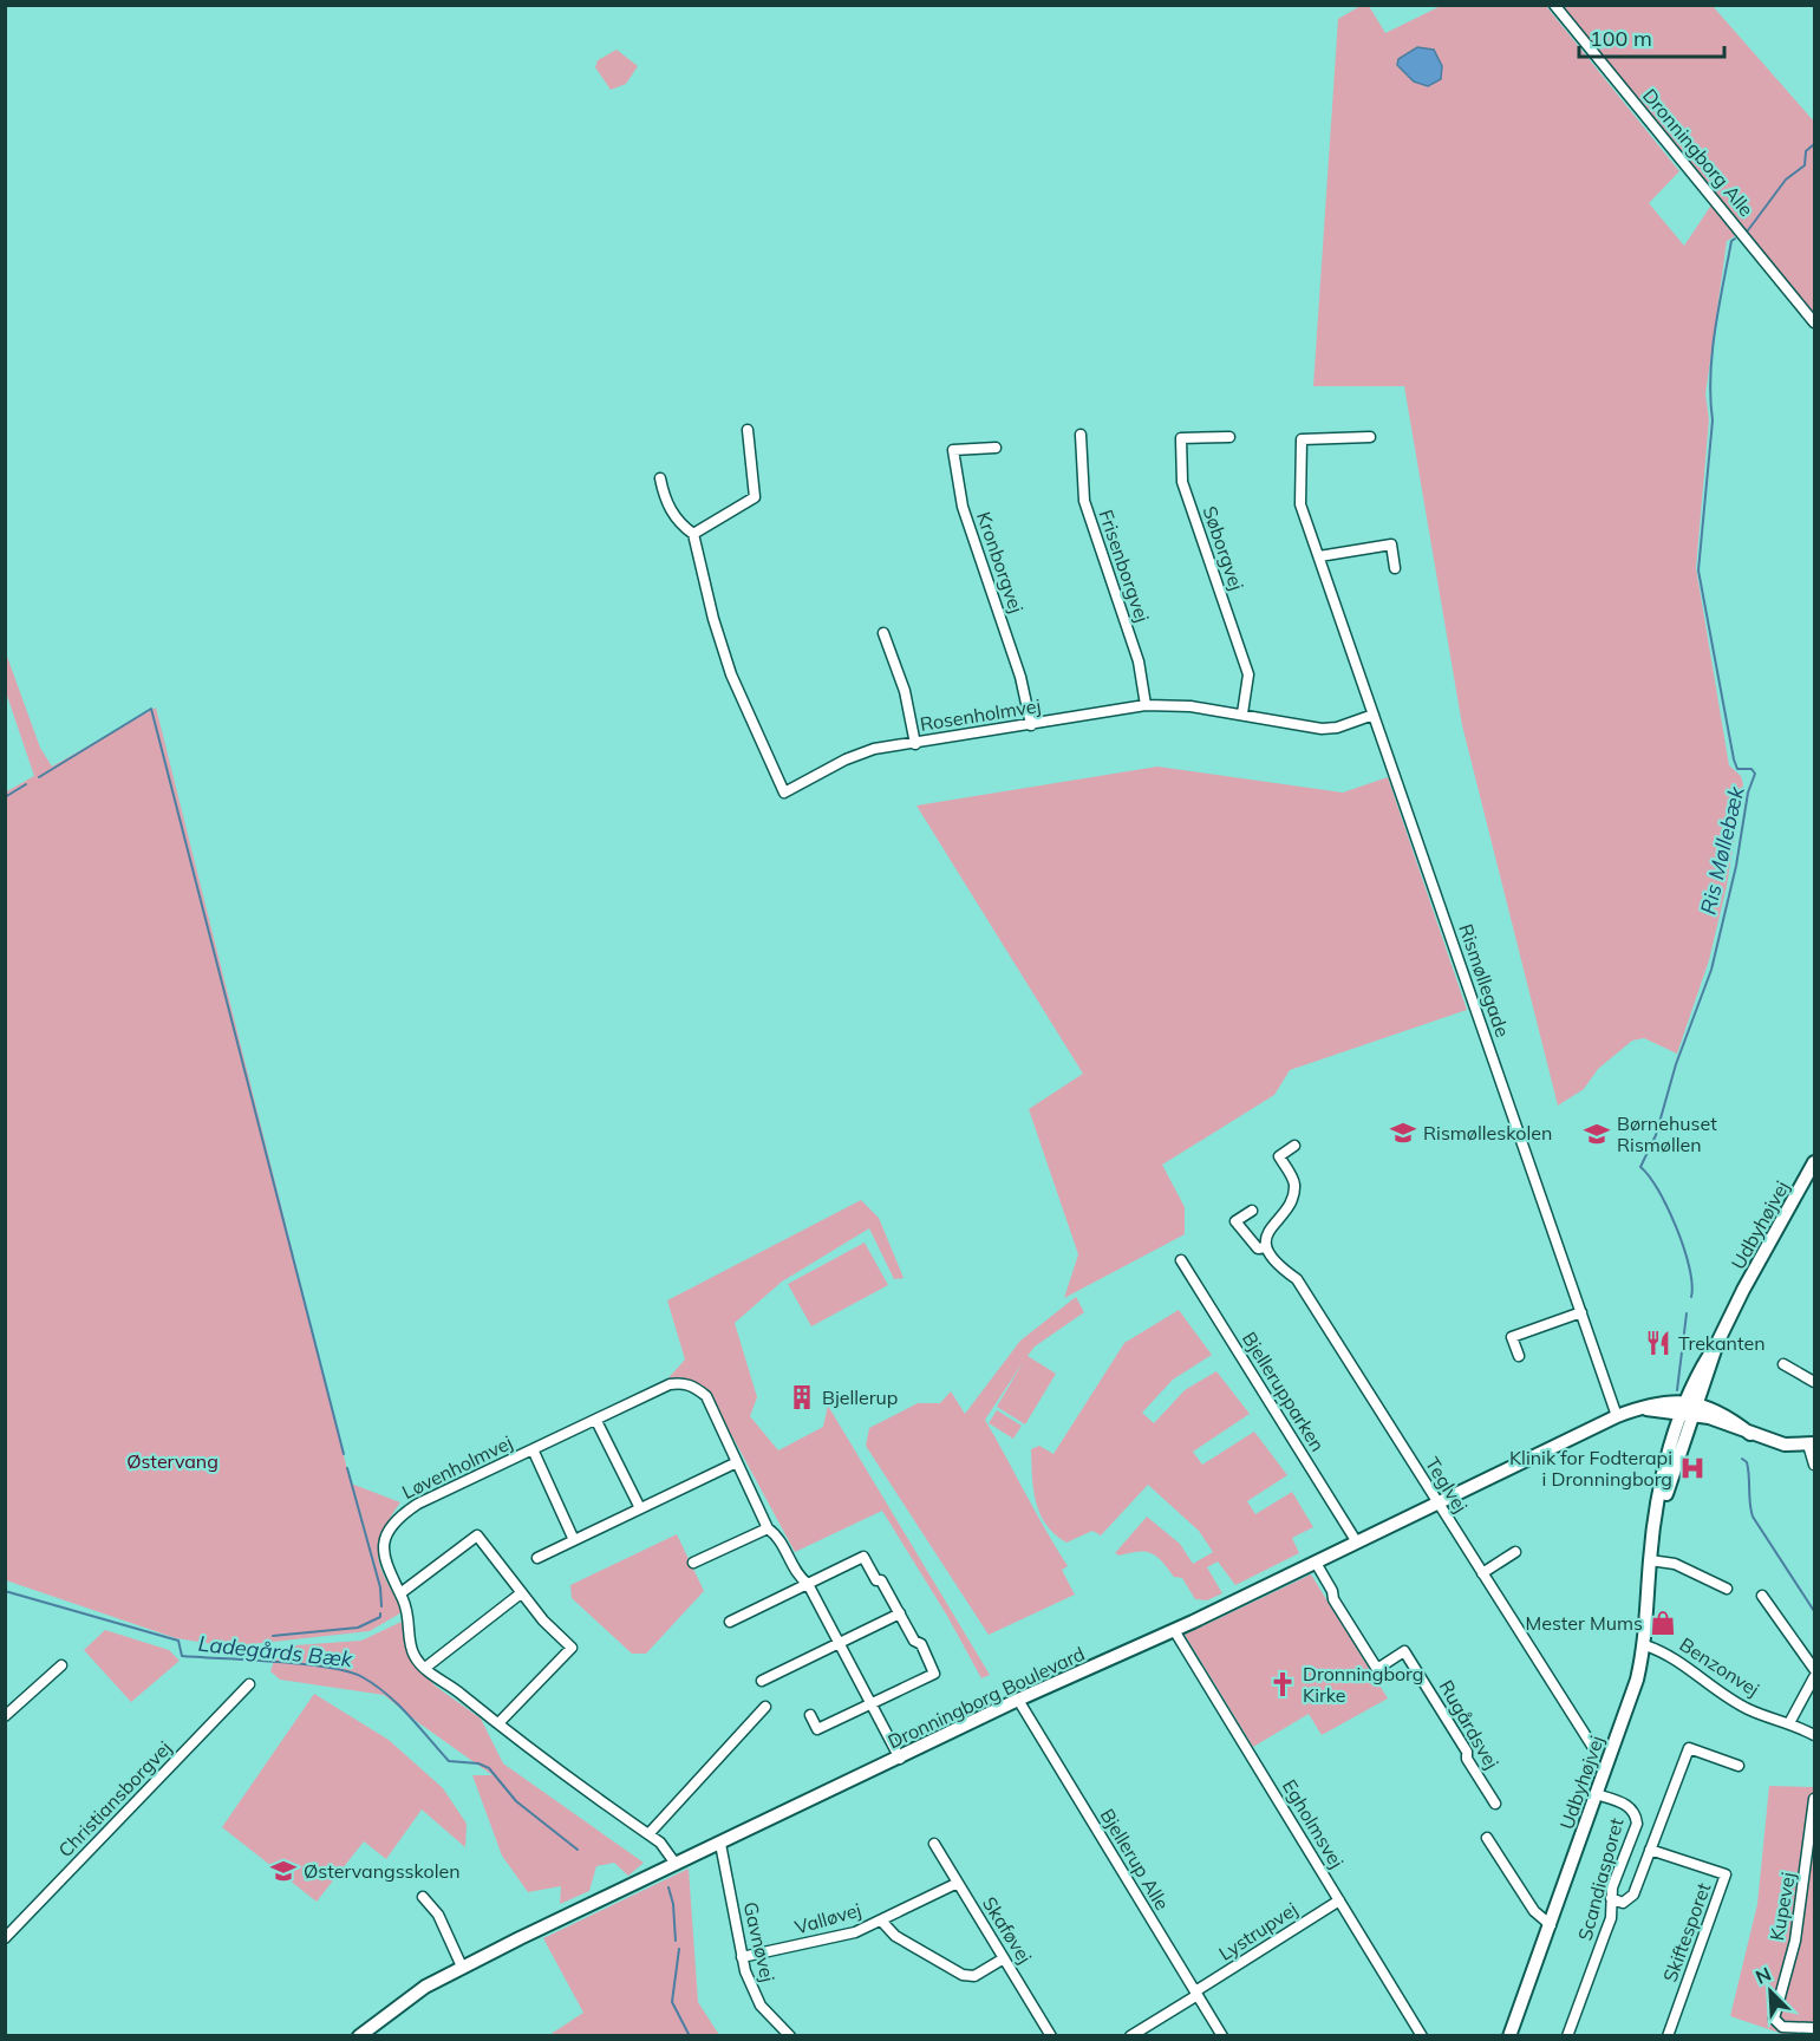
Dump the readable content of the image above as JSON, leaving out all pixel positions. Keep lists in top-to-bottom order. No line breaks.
{"streets":{"street":["Dronningborg Alle","Søborgvej","Kronborgvej","Frisenborgvej","Rosenholmvej","Rismøllegade","Udbyhøjvej","Bjellerupparken","Løvenholmvej","Teglvej","Benzonvej","Dronningborg Boulevard","Rugårdsvej","Christiansborgvej","Egholmsvej","Bjellerup Alle","Scandiasporet","Kupevej","Valløvej","Skaføvej","Lystrupvej","Skiftesporet","Gavnøvej"]},"crossings":[["Søborgvej","Rosenholmvej"],["Kronborgvej","Rosenholmvej"],["Frisenborgvej","Rosenholmvej"],["Rosenholmvej","Rismøllegade"],["Rismøllegade","Dronningborg Boulevard"],["Udbyhøjvej","Benzonvej"],["Udbyhøjvej","Dronningborg Boulevard"],["Udbyhøjvej","Scandiasporet"],["Bjellerupparken","Dronningborg Boulevard"],["Løvenholmvej","Dronningborg Boulevard"],["Teglvej","Dronningborg Boulevard"],["Dronningborg Boulevard","Rugårdsvej"],["Dronningborg Boulevard","Egholmsvej"],["Dronningborg Boulevard","Bjellerup Alle"],["Dronningborg Boulevard","Gavnøvej"],["Egholmsvej","Lystrupvej"],["Bjellerup Alle","Lystrupvej"],["Valløvej","Skaføvej"],["Valløvej","Gavnøvej"]],"water":["Ris Møllebæk","Ladegårds Bæk"],"parks":["Østervang"],"places":{"school or university":["Rismølleskolen","Børnehuset Rismøllen","Østervangsskolen"],"restaurant":["Trekanten"],"building":["Bjellerup"],"hospital":["Klinik for Fodterapi i Dronningborg"],"shop":["Mester Mums"],"church":["Dronningborg Kirke"]},"scale_bar":"100 m","north":"top left"}
